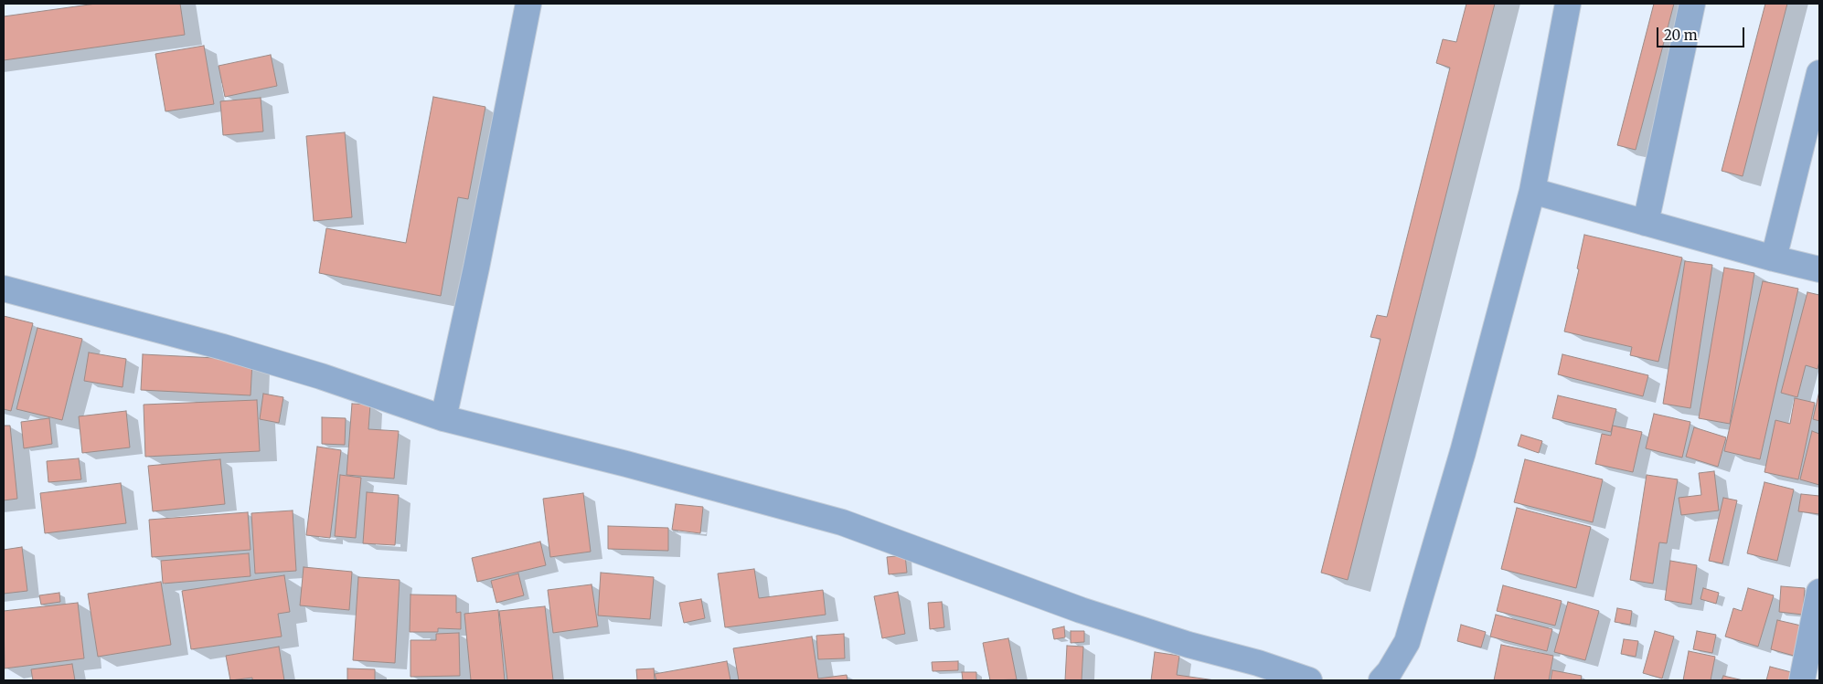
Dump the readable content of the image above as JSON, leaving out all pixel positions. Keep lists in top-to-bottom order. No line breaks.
{"scale_bar":"20 m"}
